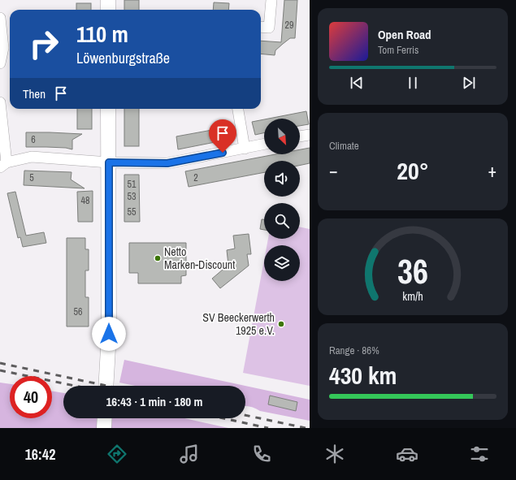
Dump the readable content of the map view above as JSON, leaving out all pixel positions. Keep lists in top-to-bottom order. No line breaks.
{"places":["Netto Marken-Discount","SV Beeckerwerth 1925 e.V."],"house_numbers":["29","6","5","2","51","53","48","55","56"],"north":"bottom right","page":{"turn":["110 m","Löwenburgstraße"],"song":["Open Road","Tom Ferris"],"then":"Then","tile":["Climate",["Range · 86%","430 km"]],"heat":["−","20°","+"],"limit":"40","trip":"16:43 · 1 min · 180 m","tabs":"16:42","gauge":["36","km/h"]}}
